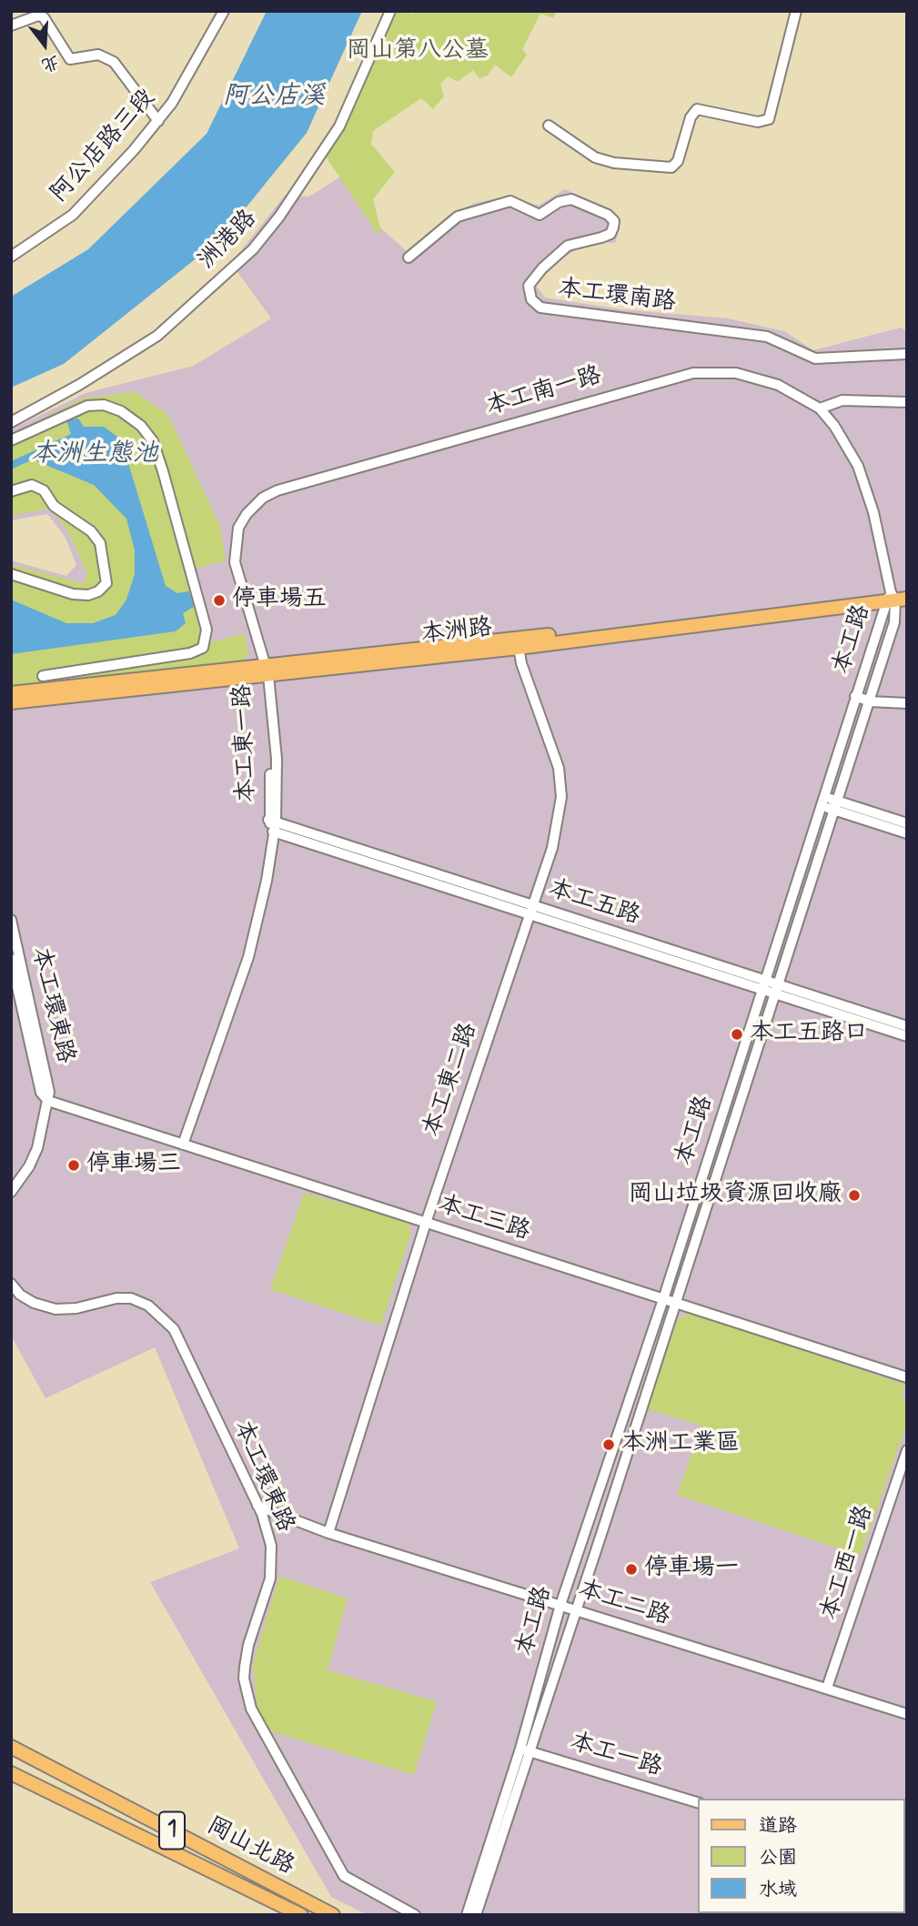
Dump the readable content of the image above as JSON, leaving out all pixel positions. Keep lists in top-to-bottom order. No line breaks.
{"streets":{"main road":["本洲路","1","岡山北路"],"street":["阿公店路三段","洲港路","本工環南路","本工南一路","本工路","本工東一路","本工五路","本工環東路","本工東二路","本工三路","本工西一路","本工二路","本工一路"]},"crossings":[["本工南一路","本洲路"],["本工南一路","本工路"],["本工南一路","本工東一路"],["本洲路","本工路"],["本洲路","本工東一路"],["本洲路","本工東二路"],["本工路","本工五路"],["本工路","本工三路"],["本工路","本工二路"],["本工路","本工一路"],["本工東一路","本工五路"],["本工東一路","本工三路"],["本工五路","本工東二路"],["本工環東路","本工三路"],["本工環東路","本工二路"],["本工東二路","本工三路"],["本工東二路","本工二路"],["本工西一路","本工二路"]],"water":["阿公店溪","本洲生態池"],"parks":["岡山第八公墓"],"places":["停車場五","本工五路口","停車場三","岡山垃圾資源回收廠","本洲工業區","停車場一"],"legend":["道路","公園","水域"],"north":"bottom"}
